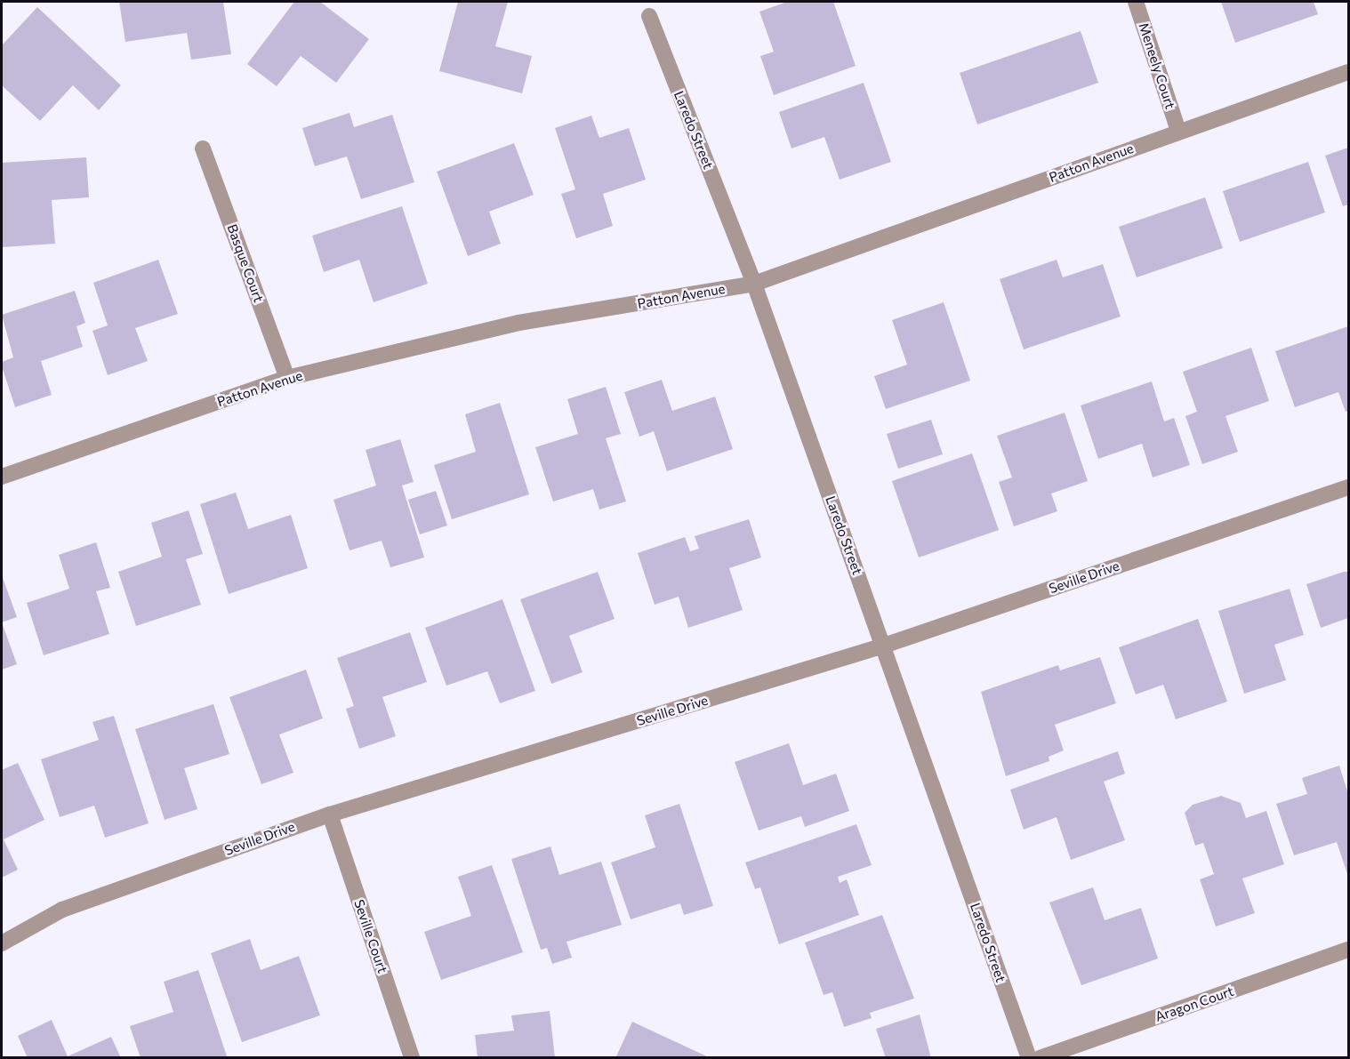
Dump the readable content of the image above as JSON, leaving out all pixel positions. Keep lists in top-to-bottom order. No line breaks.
{"streets":{"street":["Meneely Court","Laredo Street","Patton Avenue","Basque Court","Seville Drive","Seville Court","Aragon Court"]},"crossings":[["Meneely Court","Patton Avenue"],["Laredo Street","Patton Avenue"],["Laredo Street","Seville Drive"],["Patton Avenue","Basque Court"],["Seville Drive","Seville Court"]]}
